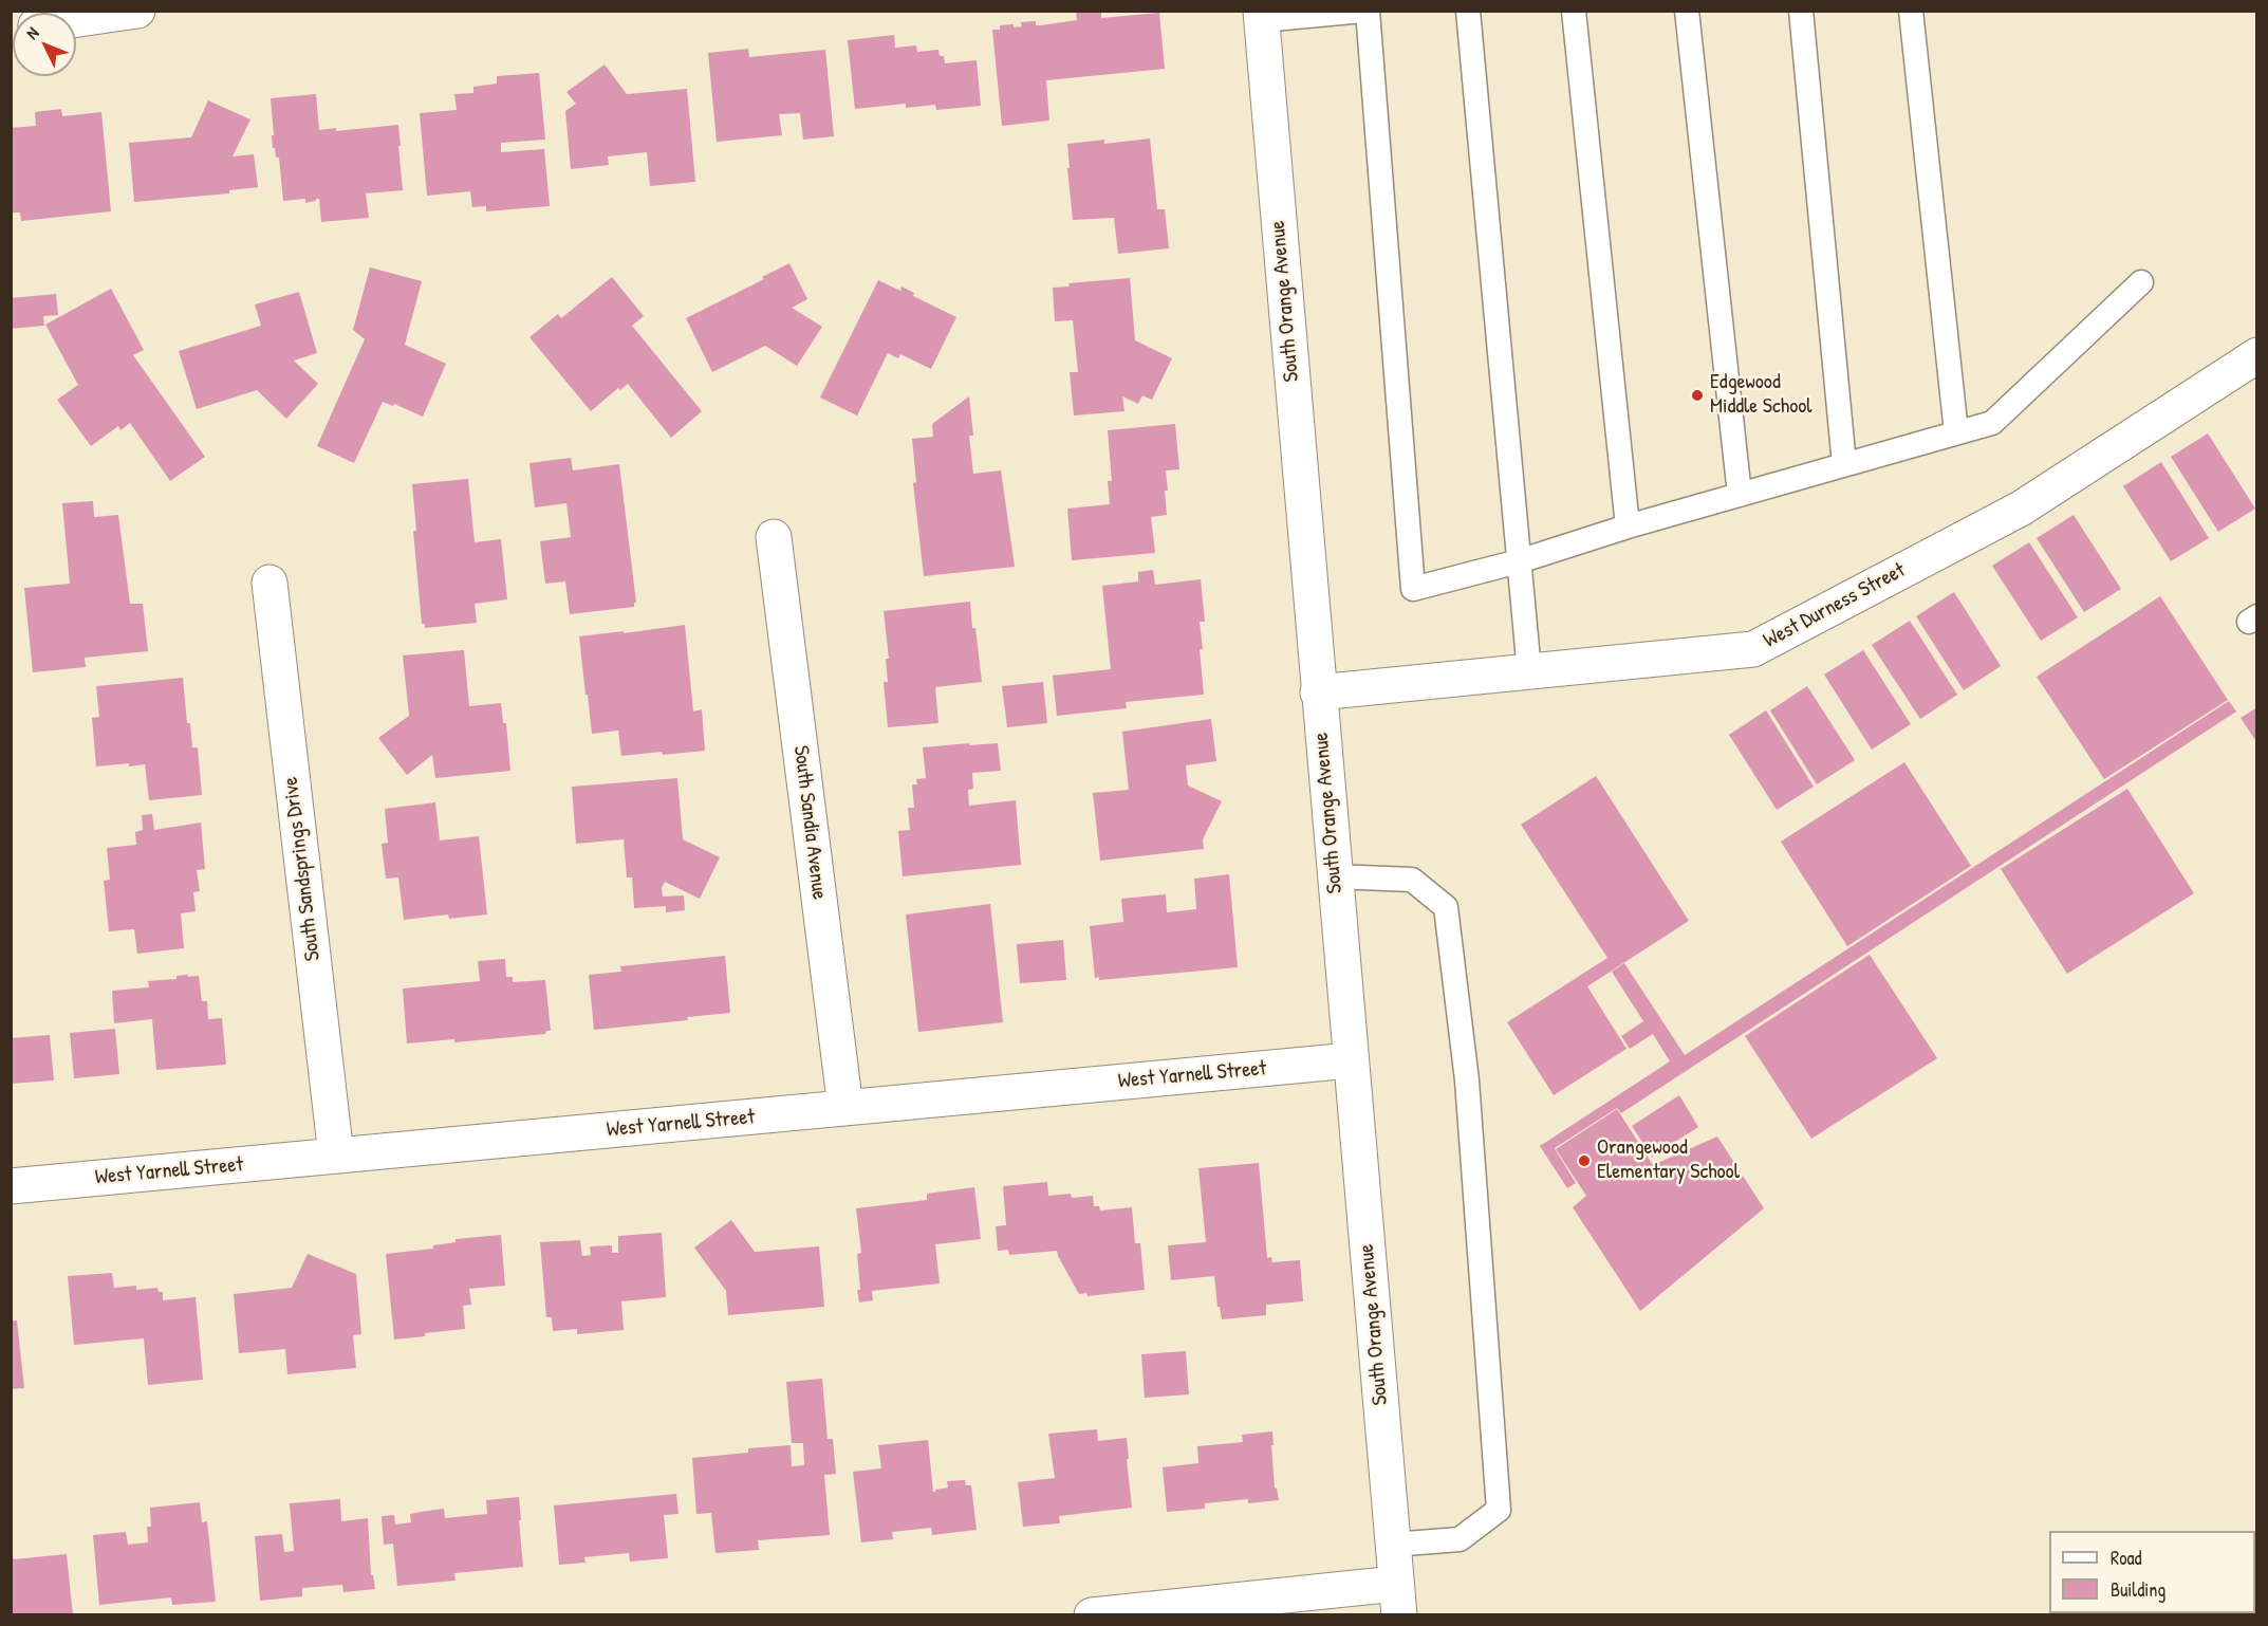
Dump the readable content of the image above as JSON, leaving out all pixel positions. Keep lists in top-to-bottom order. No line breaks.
{"streets":{"street":["South Orange Avenue","West Durness Street","South Sandia Avenue","South Sandsprings Drive","West Yarnell Street"]},"crossings":[["South Orange Avenue","West Durness Street"],["South Orange Avenue","West Yarnell Street"],["South Sandia Avenue","West Yarnell Street"],["South Sandsprings Drive","West Yarnell Street"]],"places":["Edgewood Middle School","Orangewood Elementary School"],"legend":["Road","Building"],"north":"top left"}
